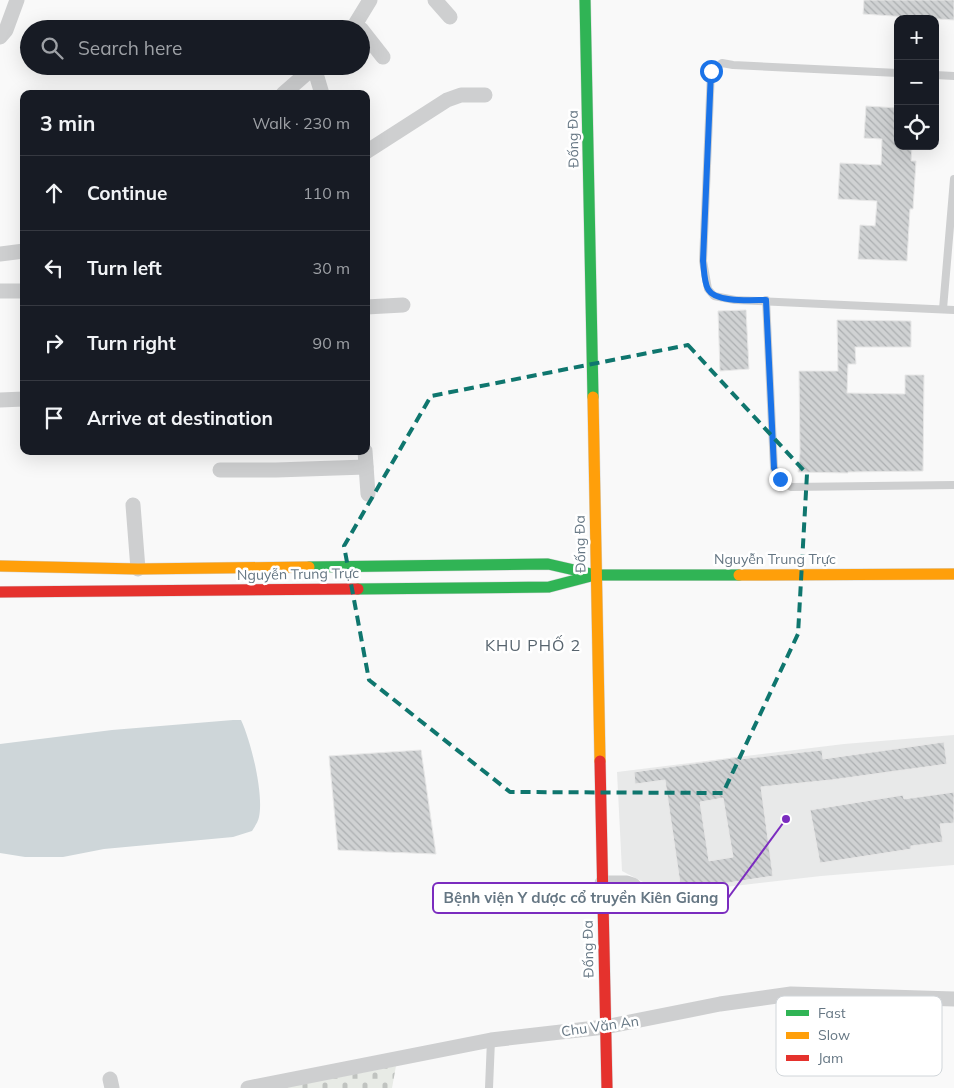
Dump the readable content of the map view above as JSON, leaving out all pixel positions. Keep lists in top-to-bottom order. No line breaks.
{"streets":{"main road":["Đống Đa","Nguyễn Trung Trực"],"street":["Chu Văn An"]},"crossings":[["Đống Đa","Nguyễn Trung Trực"],["Đống Đa","Chu Văn An"]],"districts":["KHU PHỐ 2"],"places":["Bệnh viện Y dược cổ truyền Kiên Giang"],"legend":["Fast","Slow","Jam"],"page":{"map_buttons":["+","−"],"search":"Search here","heading":["3 min","Walk · 230 m"],"list":[["Continue","110 m"],["Turn left","30 m"],["Turn right","90 m"],"Arrive at destination"]}}
